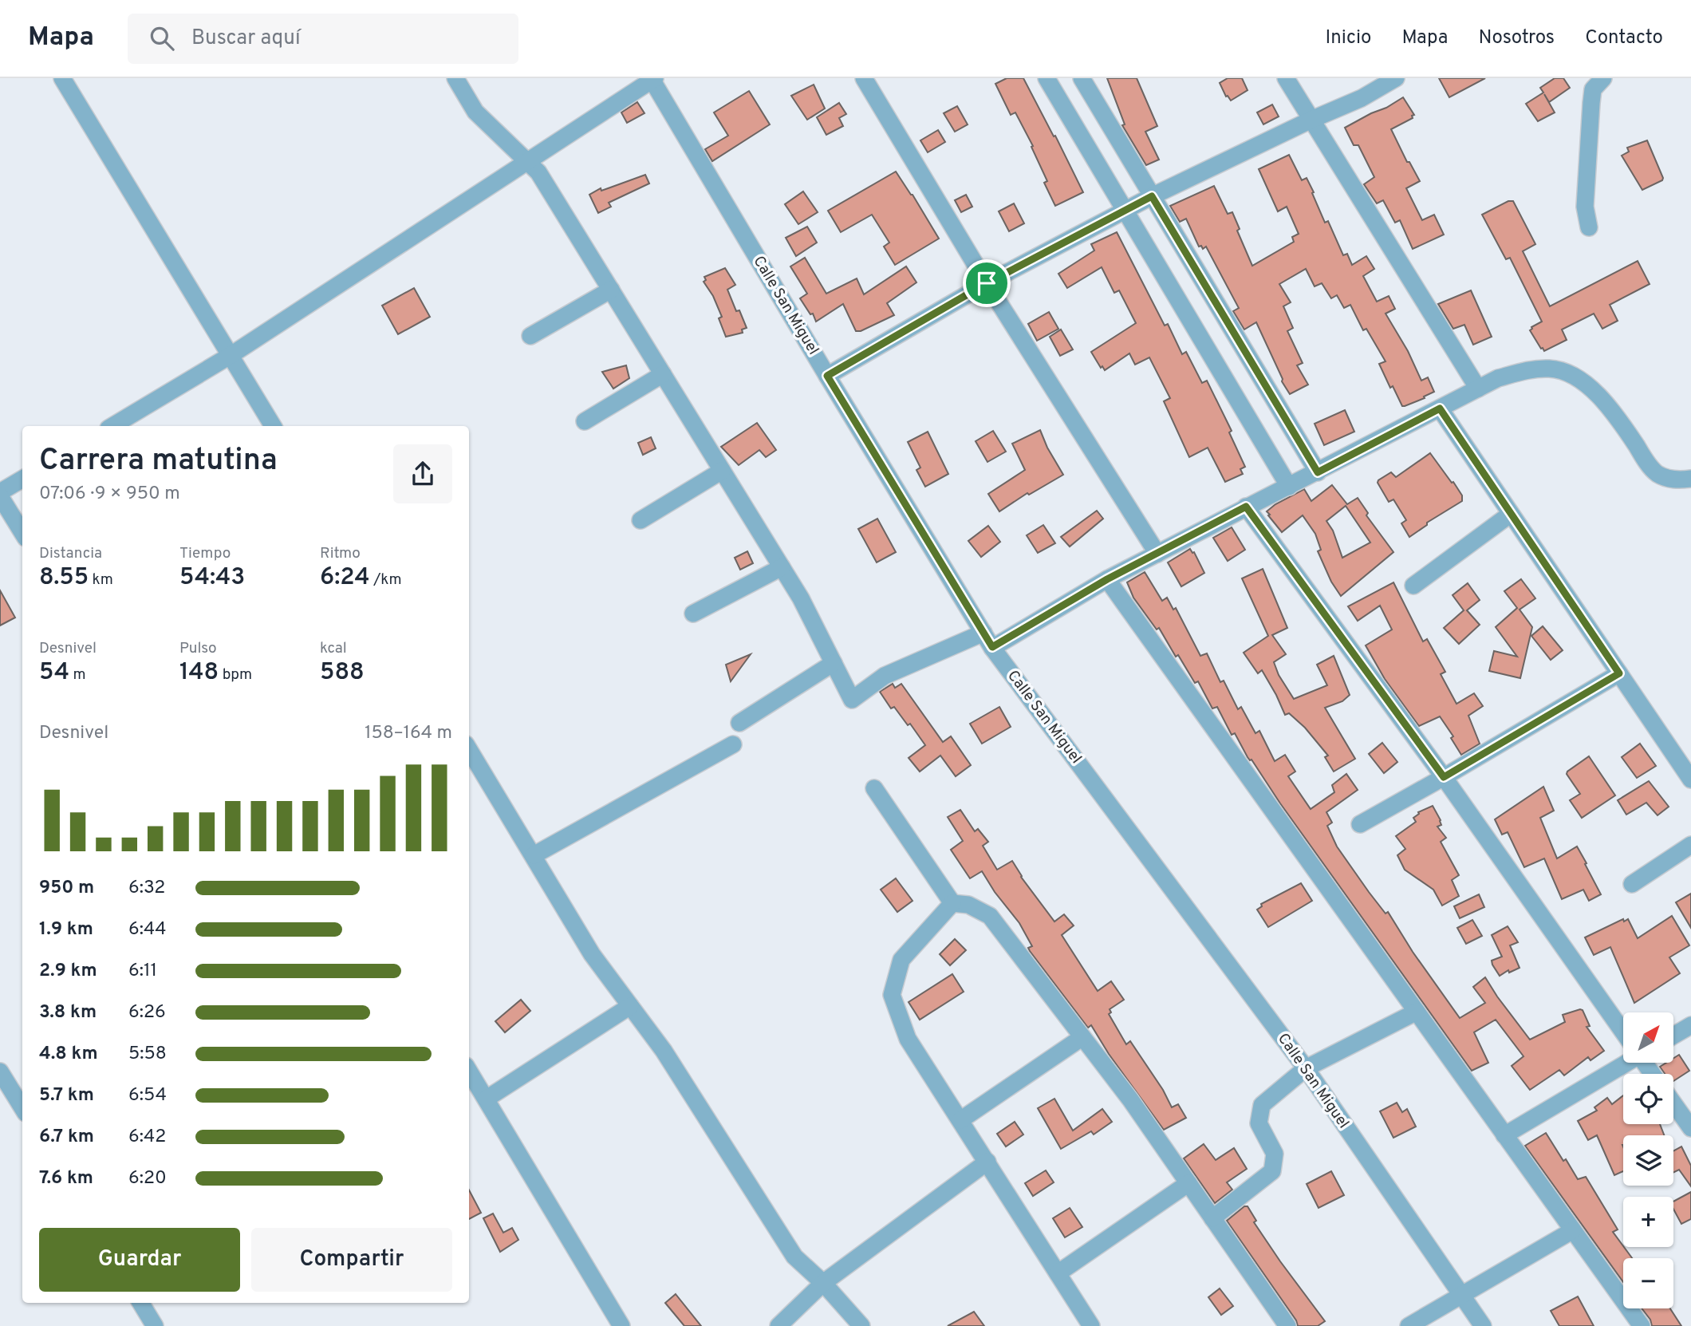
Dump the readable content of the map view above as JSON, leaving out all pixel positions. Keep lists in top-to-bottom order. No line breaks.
{"streets":{"street":["Calle San Miguel"]},"north":"top right","page":{"header":"Mapa","search":"Buscar aquí","nav":["Inicio","Mapa","Nosotros","Contacto"],"heading":["Carrera matutina","07:06 · 9 × 950 m"],"stats":[["Distancia","8.55 km"],["Tiempo","54:43"],["Ritmo","6:24 /km"],["Desnivel","54 m"],["Pulso","148 bpm"],["kcal","588"]],"chart":["Desnivel","158–164 m"],"list":[{"name":"950 m","note":"6:32"},{"name":"1.9 km","note":"6:44"},{"name":"2.9 km","note":"6:11"},{"name":"3.8 km","note":"6:26"},{"name":"4.8 km","note":"5:58"},{"name":"5.7 km","note":"6:54"},{"name":"6.7 km","note":"6:42"},{"name":"7.6 km","note":"6:20"}],"map_buttons":["+","−"],"buttons":["Guardar","Compartir"]}}
